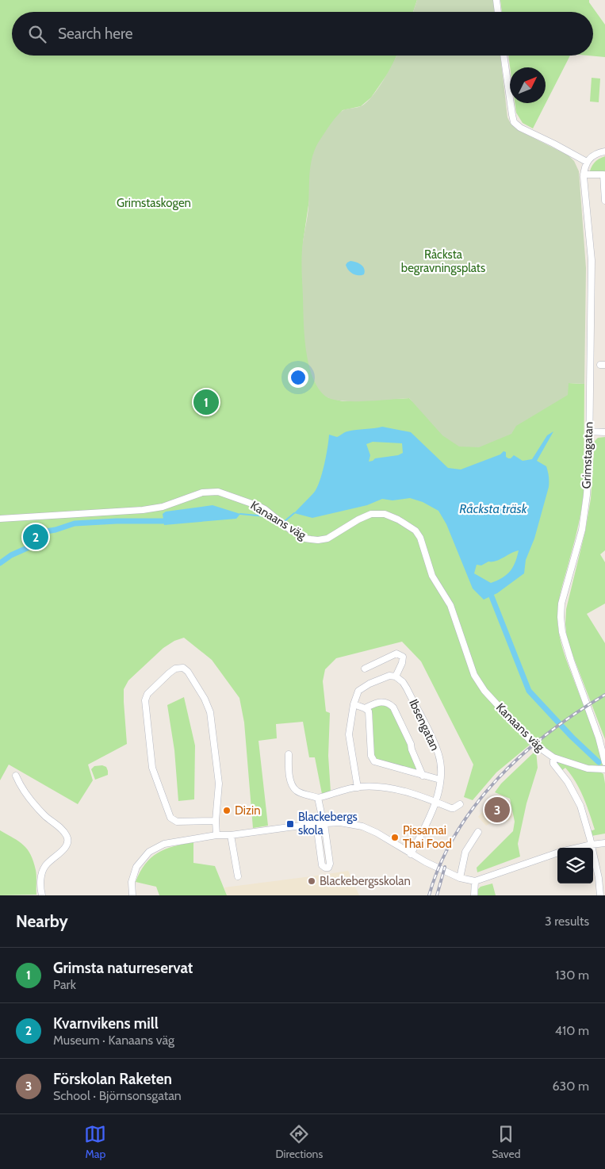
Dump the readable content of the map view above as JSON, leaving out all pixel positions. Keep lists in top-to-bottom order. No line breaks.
{"streets":{"street":["Grimstagatan","Kanaans väg","Ibsengatan"]},"water":["Råcksta träsk"],"parks":["Grimstaskogen","Råcksta begravningsplats"],"places":{"other":["Dizin","Pissamai Thai Food","Blackebergsskolan"],"transit":["Blackebergs skola"]},"north":"top right","page":{"search":"Search here","pins":["1","2","3"],"heading":["Nearby","3 results"],"list":[{"mark":"1","name":"Grimsta naturreservat","note":"Park","value":"130 m"},{"mark":"2","name":"Kvarnvikens mill","note":"Museum · Kanaans väg","value":"410 m"},{"mark":"3","name":"Förskolan Raketen","note":"School · Björnsonsgatan","value":"630 m"}],"nav":["Map","Directions","Saved"]}}
